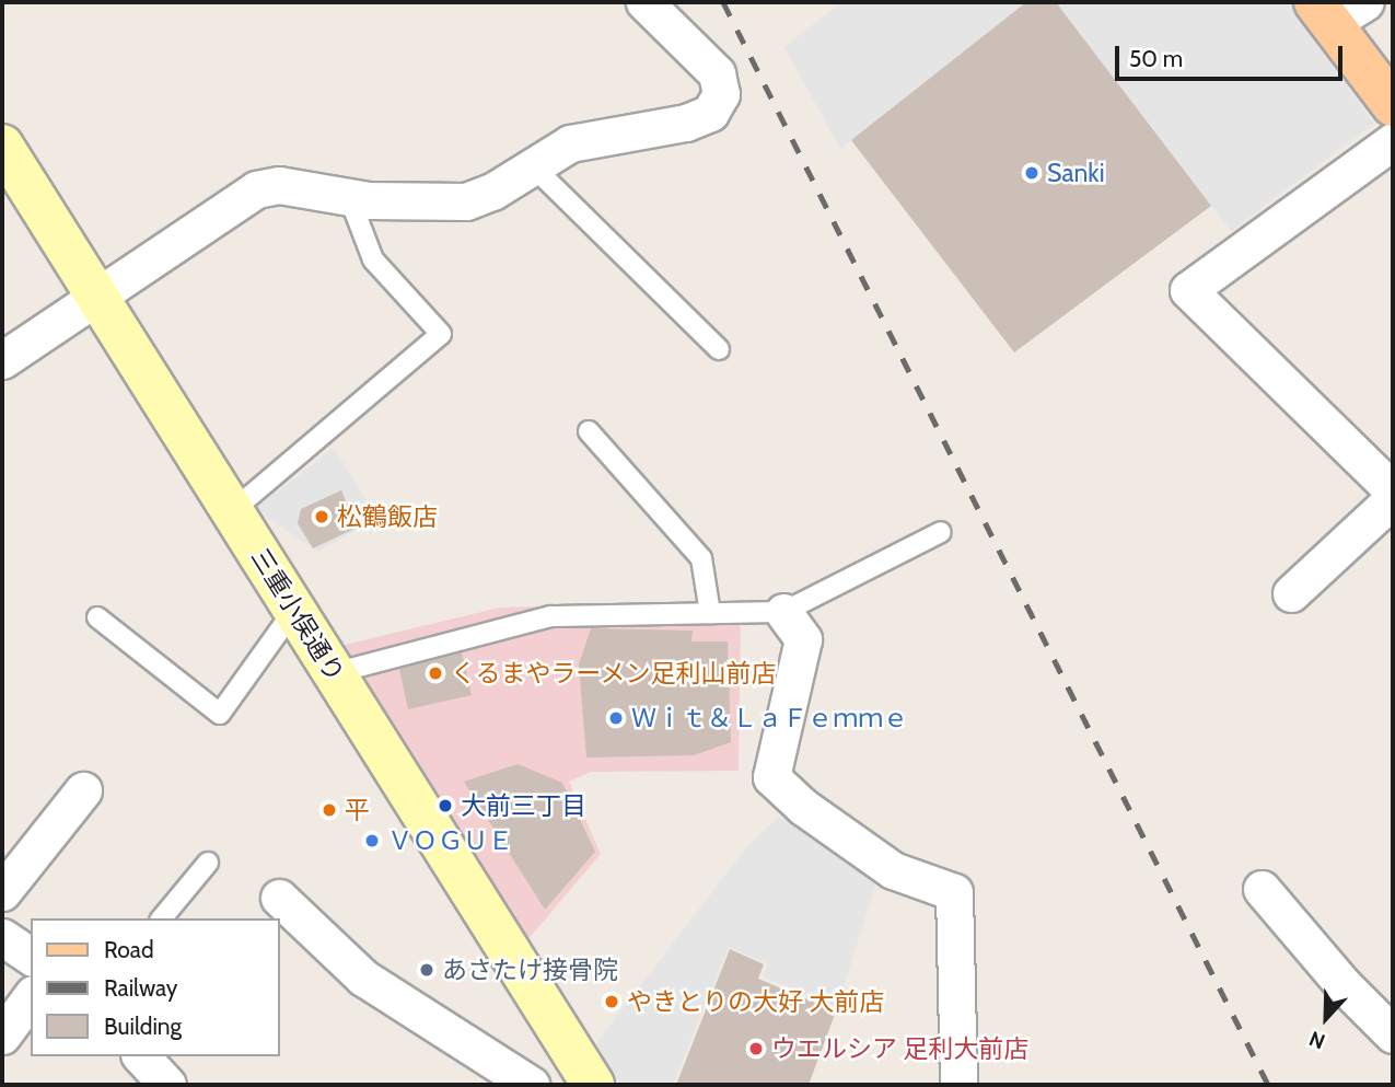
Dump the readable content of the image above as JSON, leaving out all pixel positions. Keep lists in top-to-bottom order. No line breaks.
{"streets":{"street":["三重小俣通り"]},"places":["Sanki","松鶴飯店","くるまやラーメン足利山前店","Ｗｉｔ＆ＬａＦｅｍｍｅ","大前三丁目","平","ＶＯＧＵＥ","あさたけ接骨院","やきとりの大好 大前店","ウエルシア 足利大前店"],"legend":["Road","Railway","Building"],"scale_bar":"50 m","north":"bottom"}
